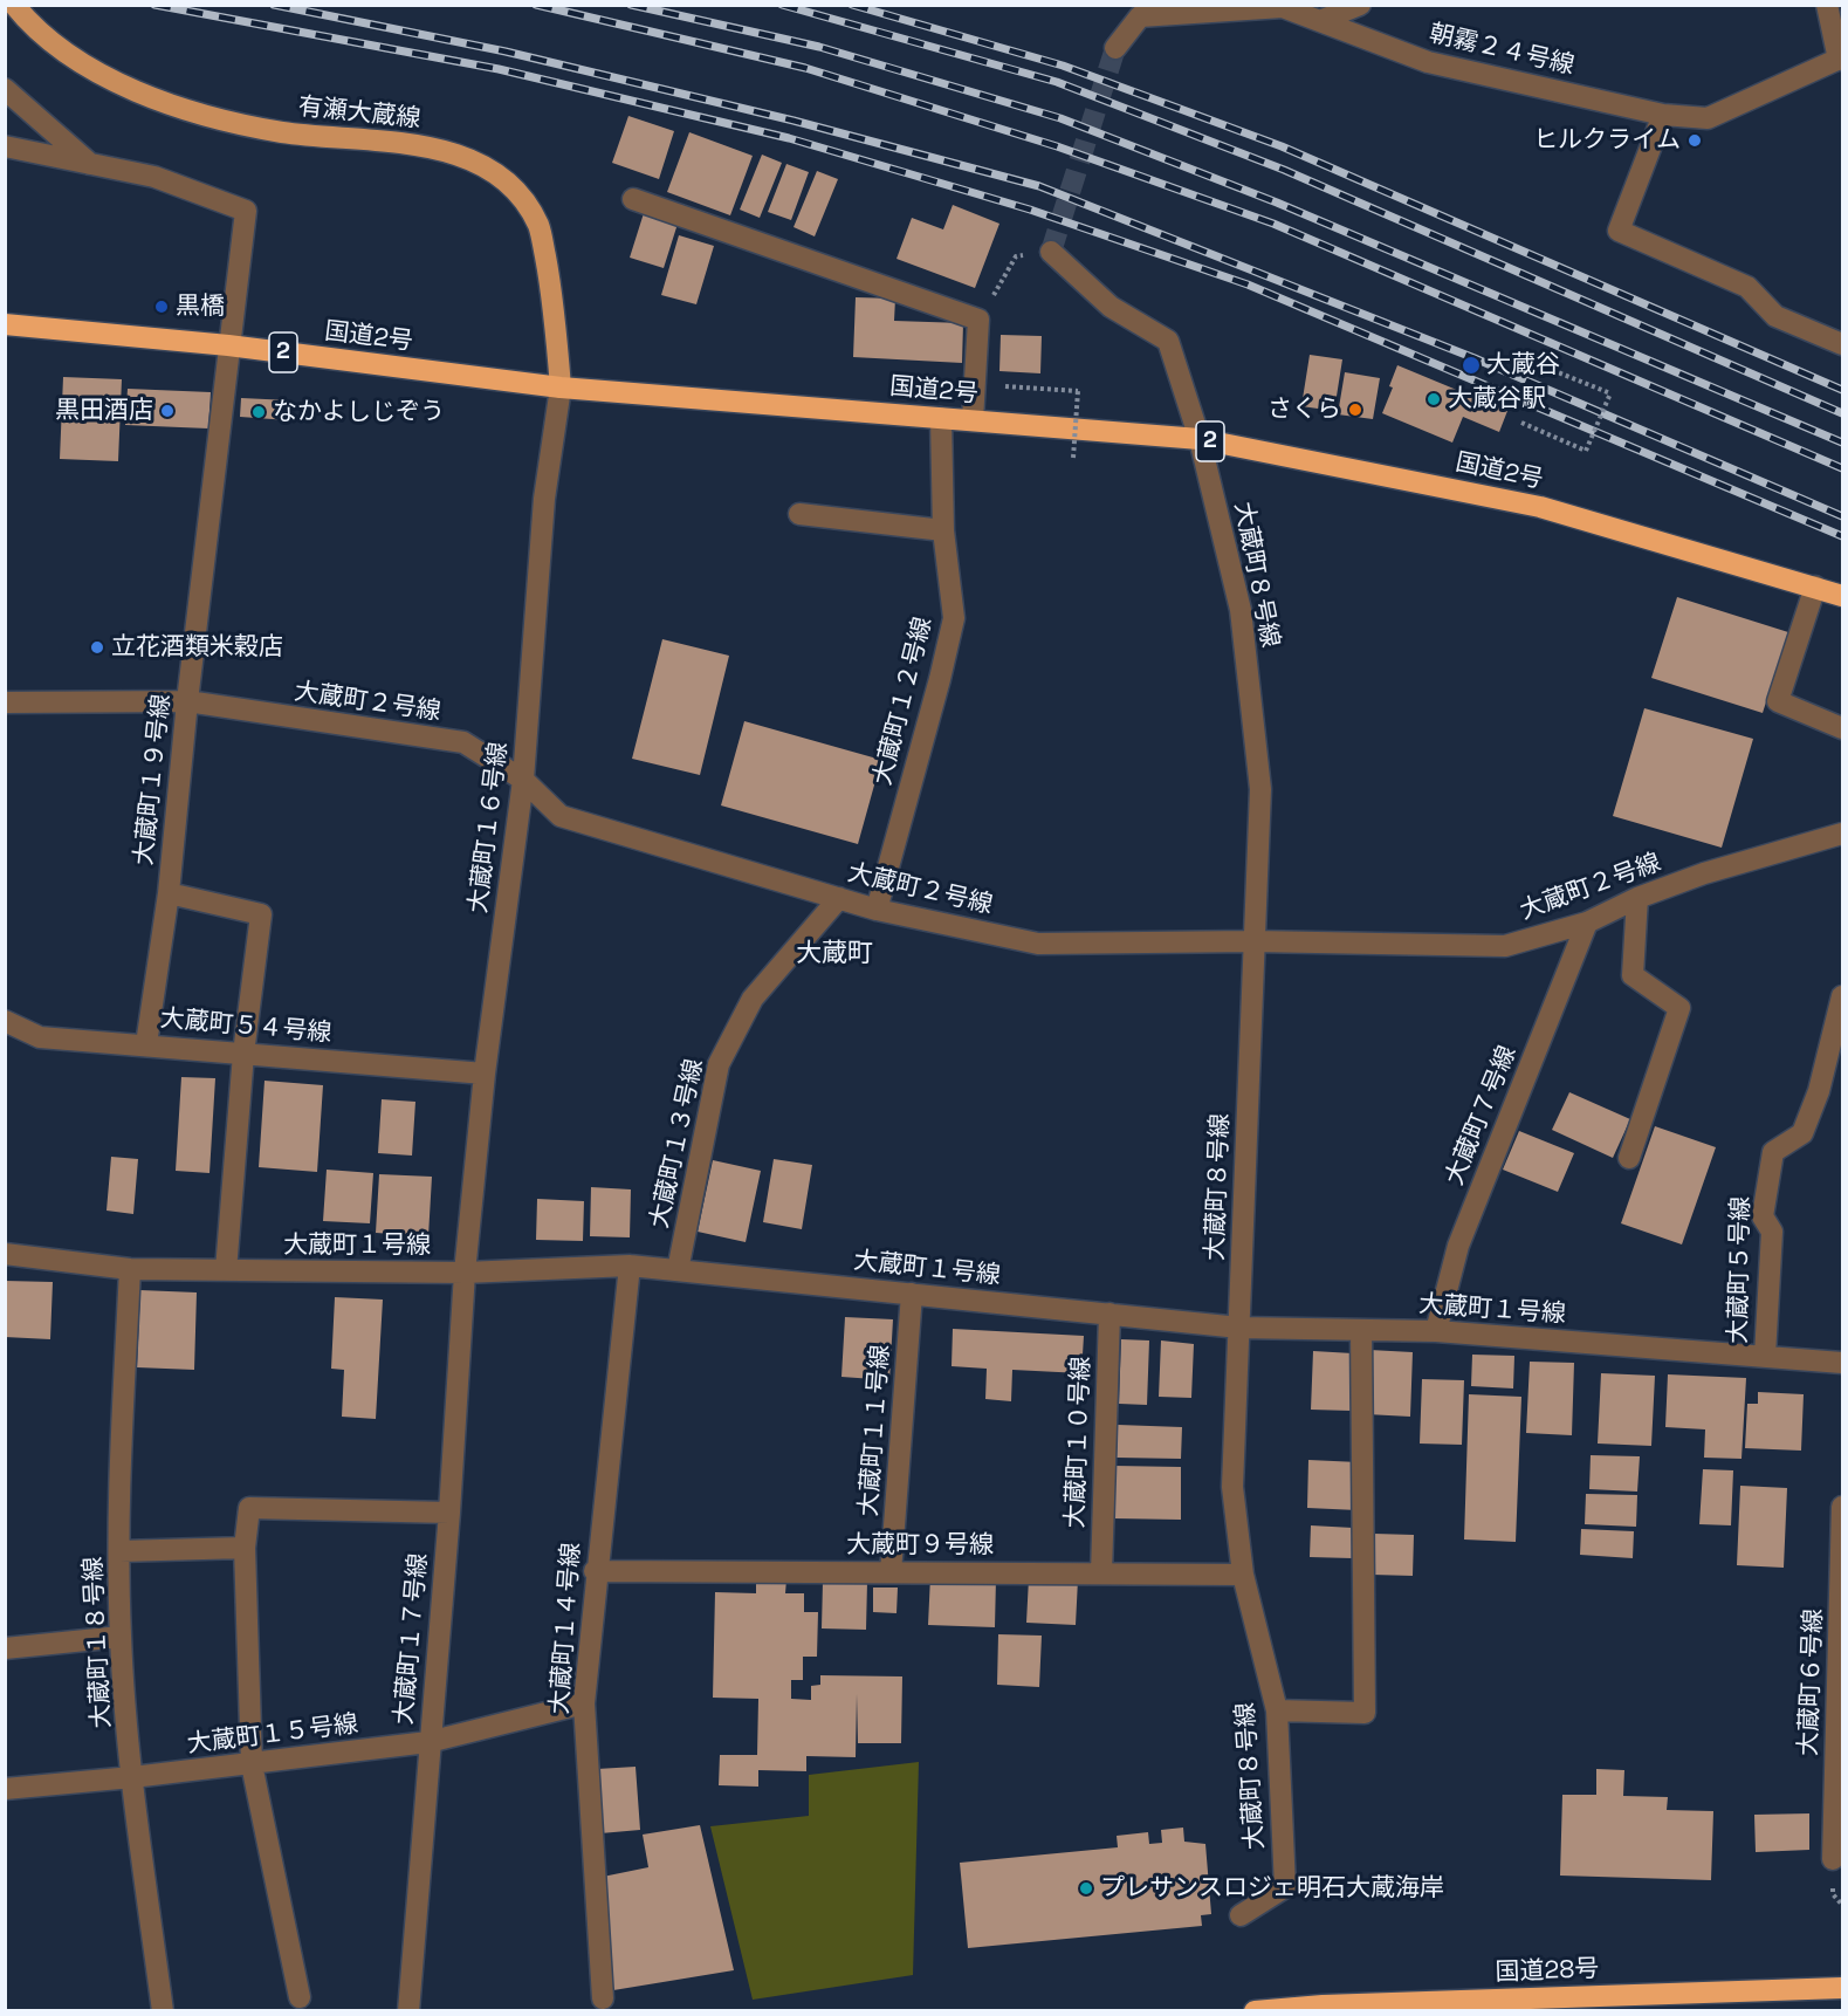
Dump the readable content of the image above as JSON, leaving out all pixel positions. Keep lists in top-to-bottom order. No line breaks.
{"streets":{"highway":["国道2号","2","国道28号"],"main road":["有瀬大蔵線"],"street":["朝霧２４号線","大蔵町８号線","大蔵町１２号線","大蔵町２号線","大蔵町１９号線","大蔵町１６号線","大蔵町５４号線","大蔵町７号線","大蔵町１３号線","大蔵町１号線","大蔵町５号線","大蔵町１１号線","大蔵町１０号線","大蔵町９号線","大蔵町１４号線","大蔵町１７号線","大蔵町１８号線","大蔵町６号線","大蔵町１５号線"]},"crossings":[["有瀬大蔵線","国道2号"],["有瀬大蔵線","大蔵町１６号線"],["国道2号","大蔵町８号線"],["国道2号","大蔵町１２号線"],["国道2号","大蔵町１９号線"],["国道2号","大蔵町１６号線"],["大蔵町８号線","大蔵町２号線"],["大蔵町８号線","大蔵町１号線"],["大蔵町８号線","大蔵町９号線"],["大蔵町１２号線","大蔵町２号線"],["大蔵町２号線","大蔵町１９号線"],["大蔵町２号線","大蔵町１６号線"],["大蔵町２号線","大蔵町７号線"],["大蔵町２号線","大蔵町１３号線"],["大蔵町１９号線","大蔵町５４号線"],["大蔵町１９号線","大蔵町１号線"],["大蔵町１６号線","大蔵町５４号線"],["大蔵町１６号線","大蔵町１号線"],["大蔵町１６号線","大蔵町１７号線"],["大蔵町７号線","大蔵町１号線"],["大蔵町１３号線","大蔵町１号線"],["大蔵町１号線","大蔵町５号線"],["大蔵町１号線","大蔵町１１号線"],["大蔵町１号線","大蔵町１０号線"],["大蔵町１号線","大蔵町１４号線"],["大蔵町１号線","大蔵町１７号線"],["大蔵町１号線","大蔵町１８号線"],["大蔵町１１号線","大蔵町９号線"],["大蔵町１０号線","大蔵町９号線"],["大蔵町９号線","大蔵町１４号線"],["大蔵町１４号線","大蔵町１５号線"],["大蔵町１７号線","大蔵町１５号線"],["大蔵町１８号線","大蔵町１５号線"]],"districts":["大蔵町"],"places":["ヒルクライム","黒橋","大蔵谷","大蔵谷駅","さくら","黒田酒店","なかよしじぞう","立花酒類米穀店","プレサンスロジェ明石大蔵海岸"]}
